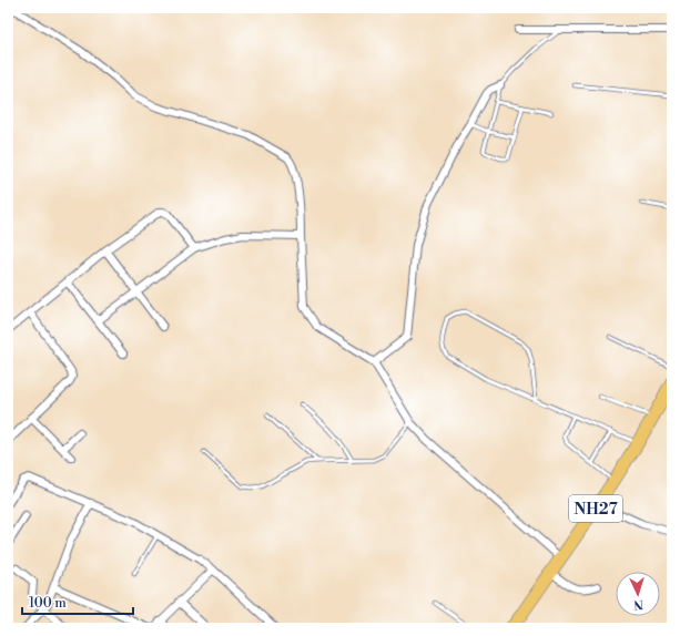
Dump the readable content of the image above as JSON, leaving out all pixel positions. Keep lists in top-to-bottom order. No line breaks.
{"streets":{"highway":["NH27"]},"scale_bar":"100 m","north":"bottom"}
